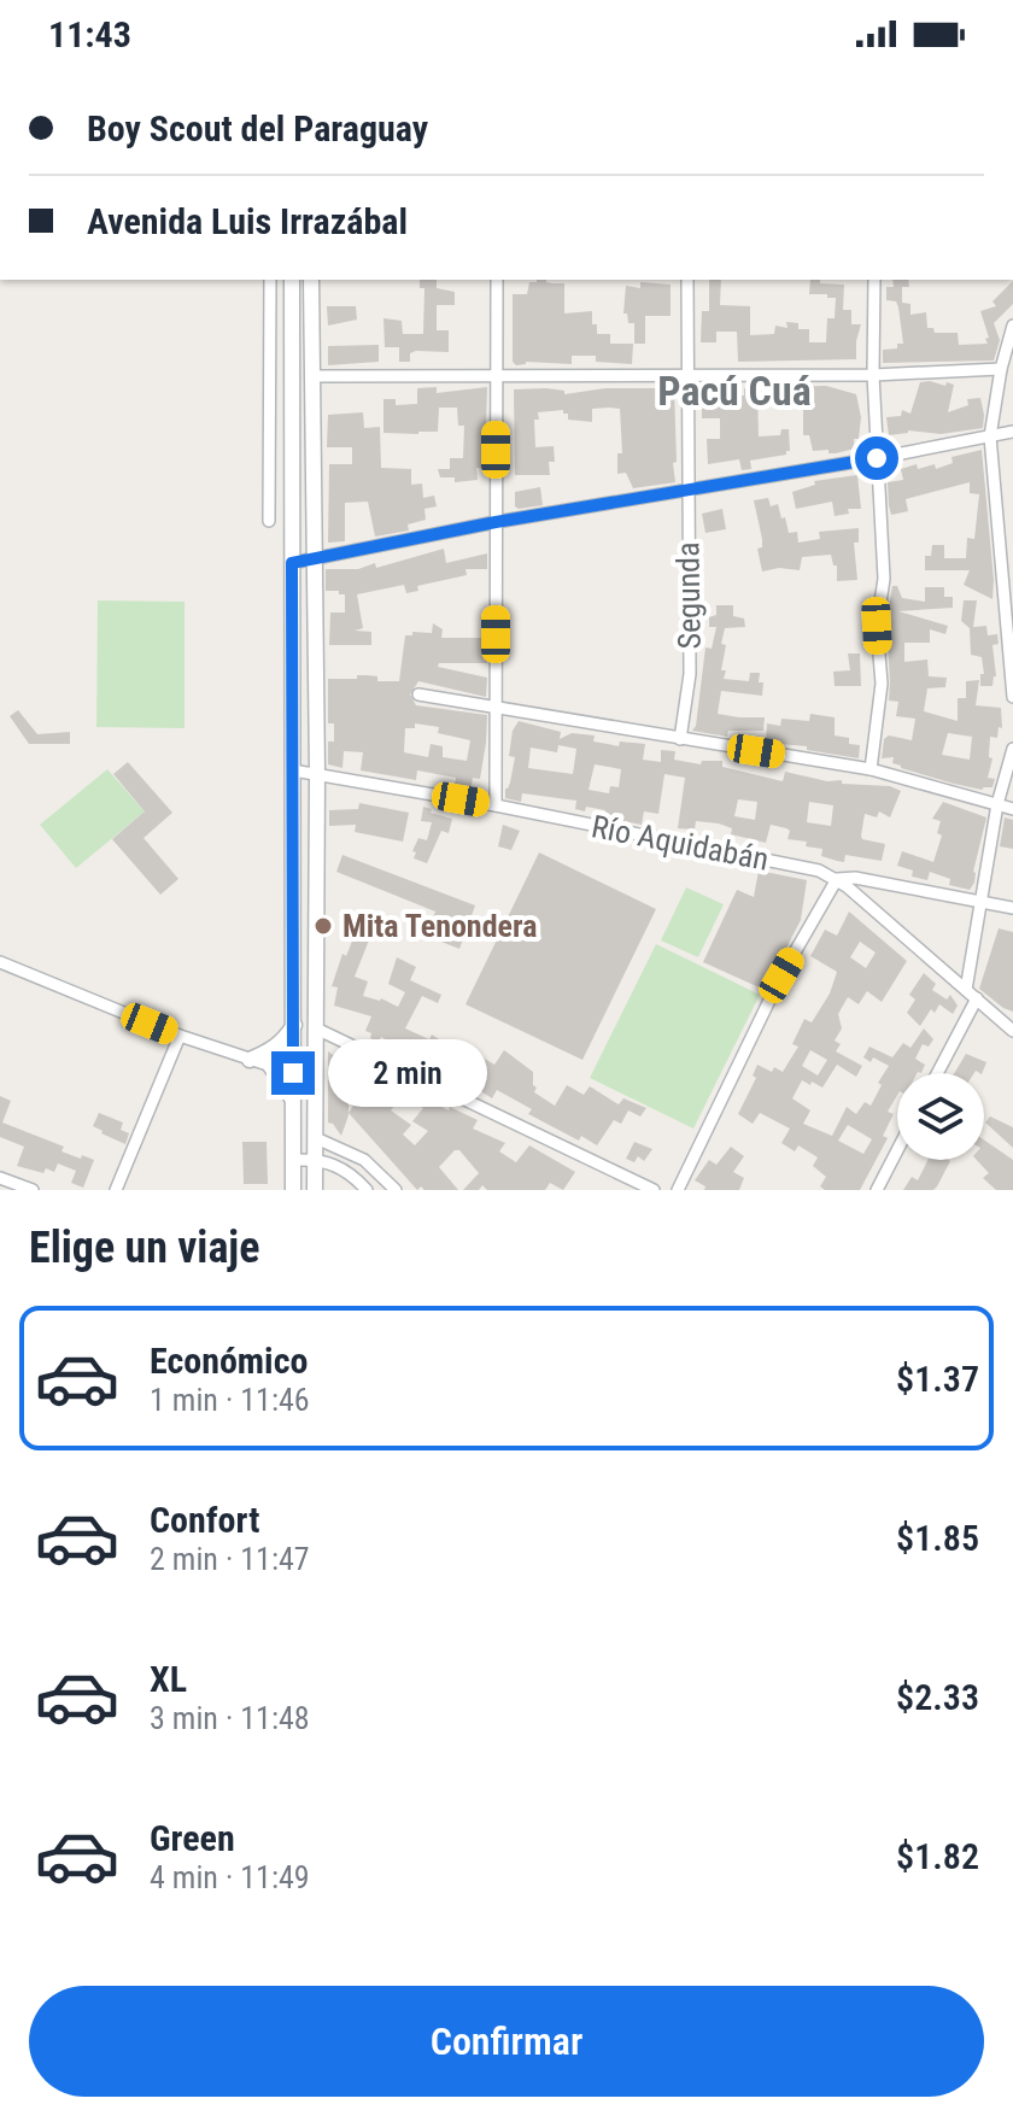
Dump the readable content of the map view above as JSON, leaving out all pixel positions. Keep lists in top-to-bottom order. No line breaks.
{"streets":{"street":["Segunda","Río Aquidabán"]},"districts":["Pacú Cuá"],"places":["Mita Tenondera"],"page":{"status":"11:43","banner":["Boy Scout del Paraguay","Avenida Luis Irrazábal"],"bubble":"2 min","heading":"Elige un viaje","list":[{"name":"Económico","note":"1 min · 11:46","value":"$1.37"},{"name":"Confort","note":"2 min · 11:47","value":"$1.85"},{"name":"XL","note":"3 min · 11:48","value":"$2.33"},{"name":"Green","note":"4 min · 11:49","value":"$1.82"}],"buttons":"Confirmar"}}
